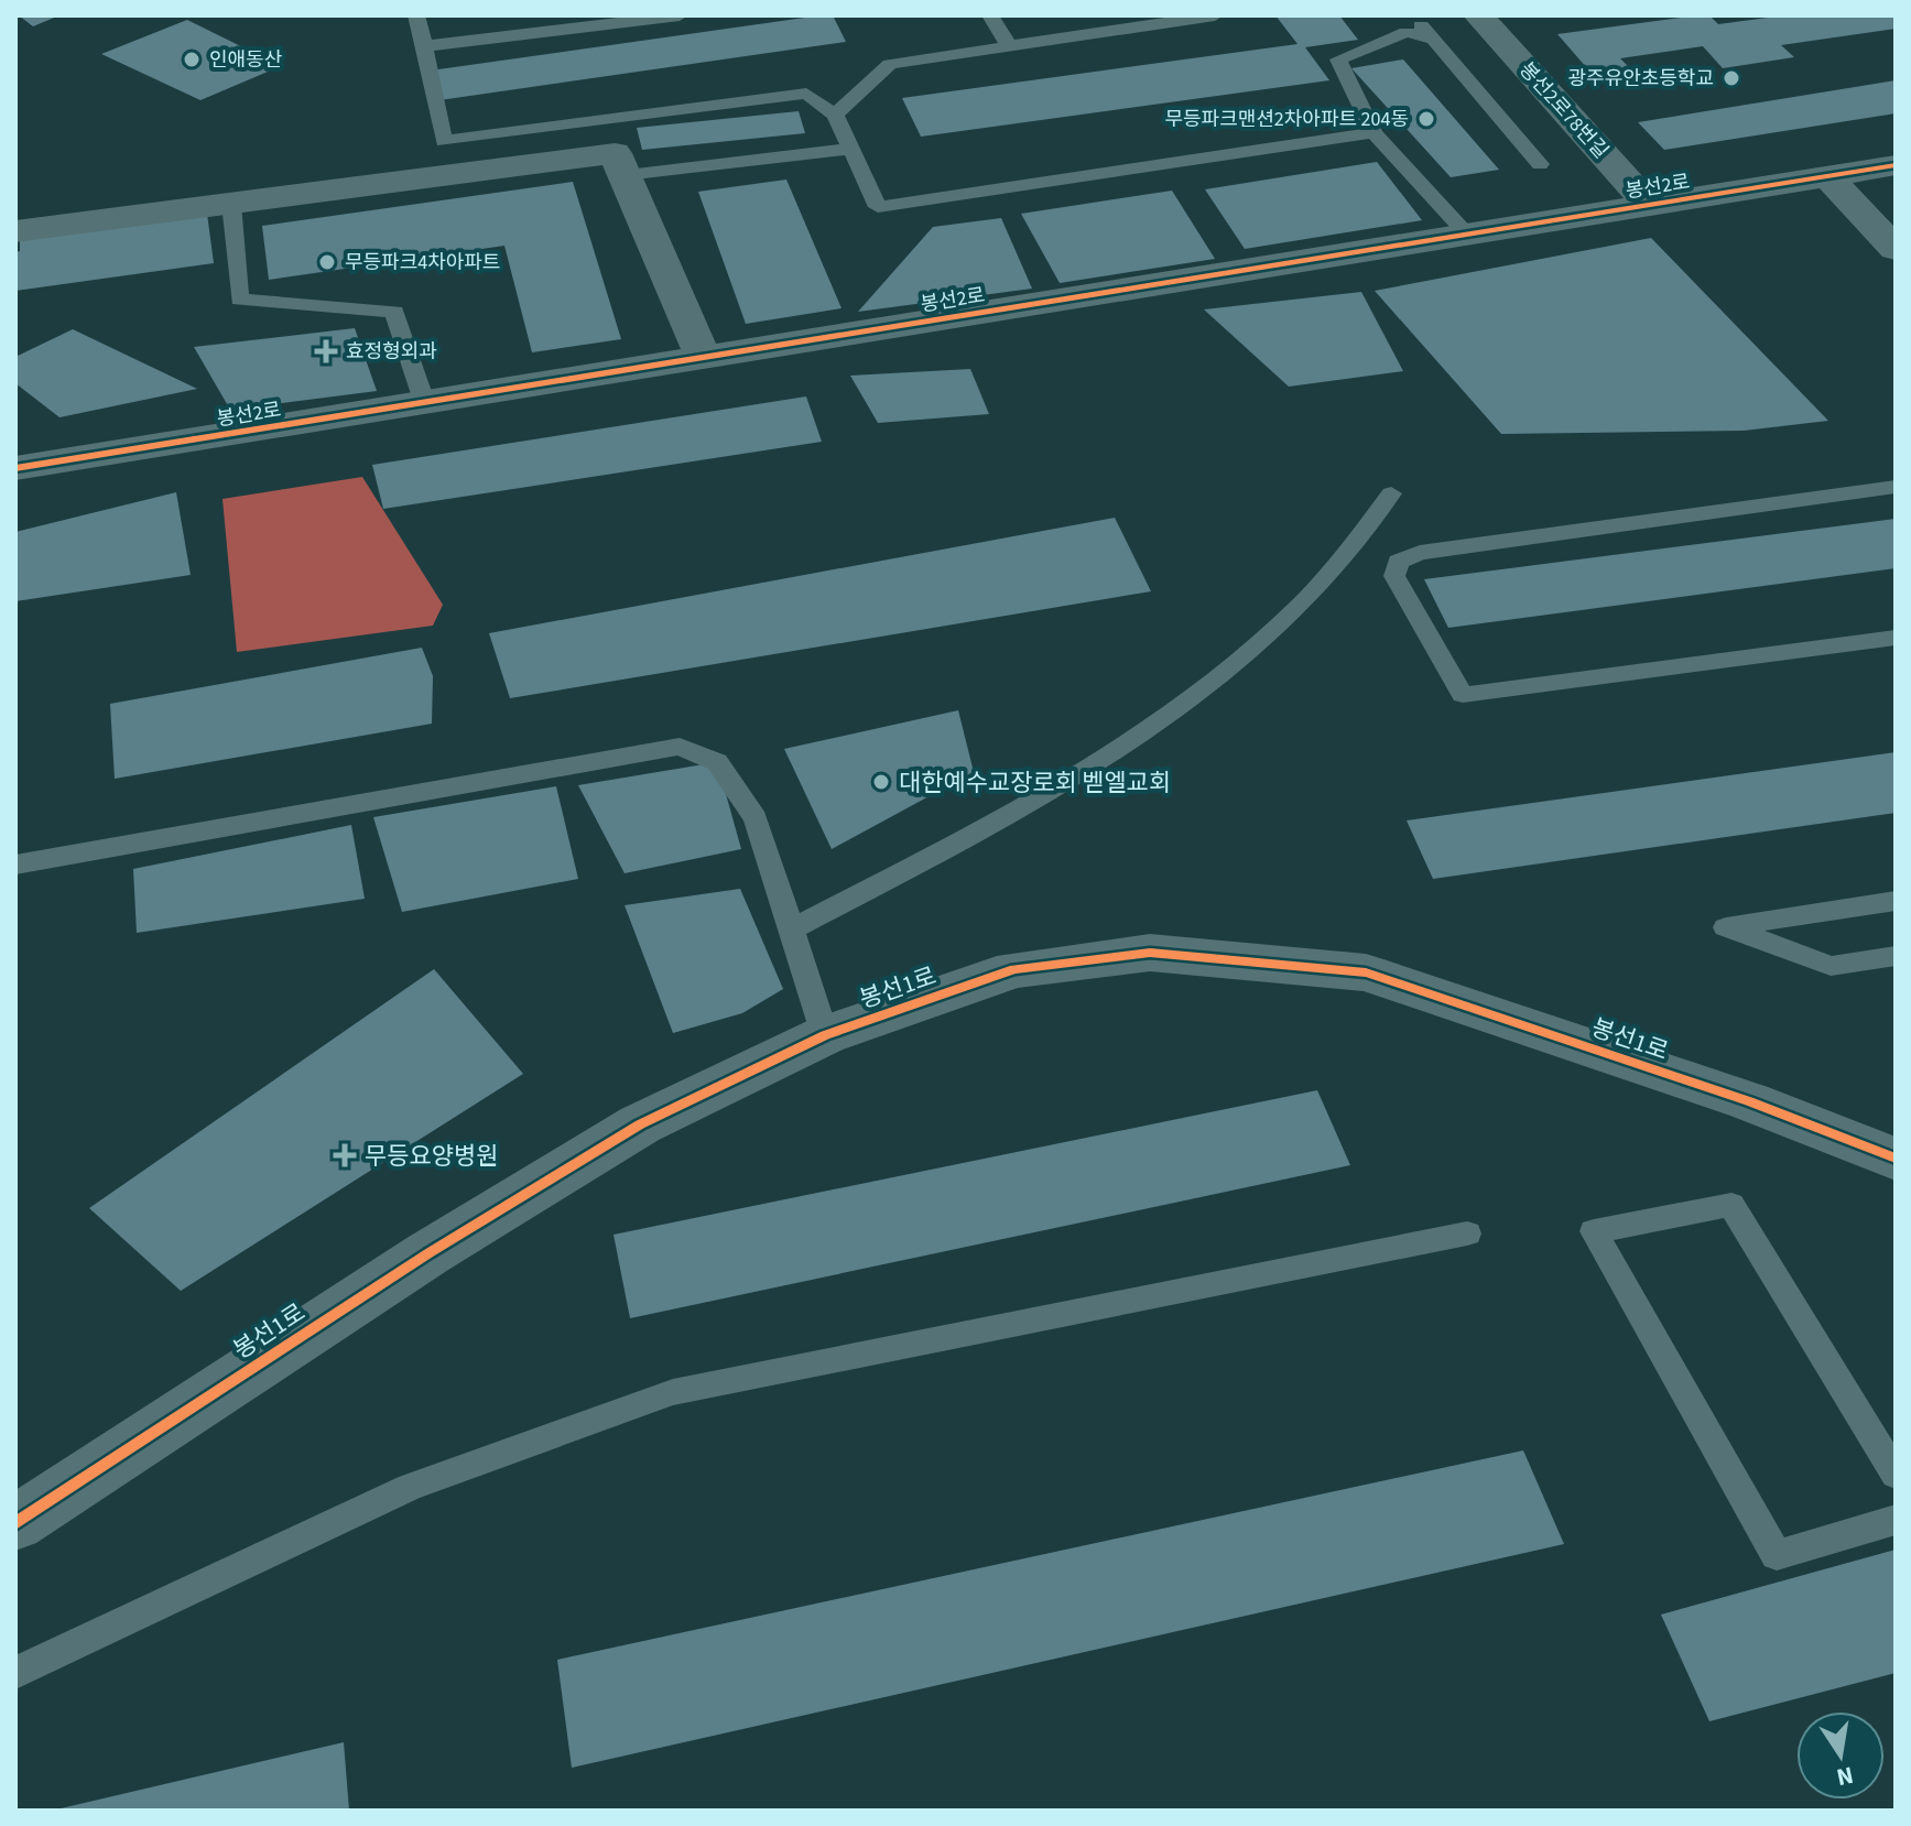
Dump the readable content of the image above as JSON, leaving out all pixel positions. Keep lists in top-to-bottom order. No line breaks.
{"streets":{"street":["봉선2로78번길","봉선2로","봉선1로"]},"crossings":[["봉선2로78번길","봉선2로"]],"places":{"other":["인애동산","광주유안초등학교","무등파크맨션2차아파트 204동","무등파크4차아파트","대한예수교장로회 벧엘교회"],"health":["효정형외과","무등요양병원"]},"north":"bottom"}
